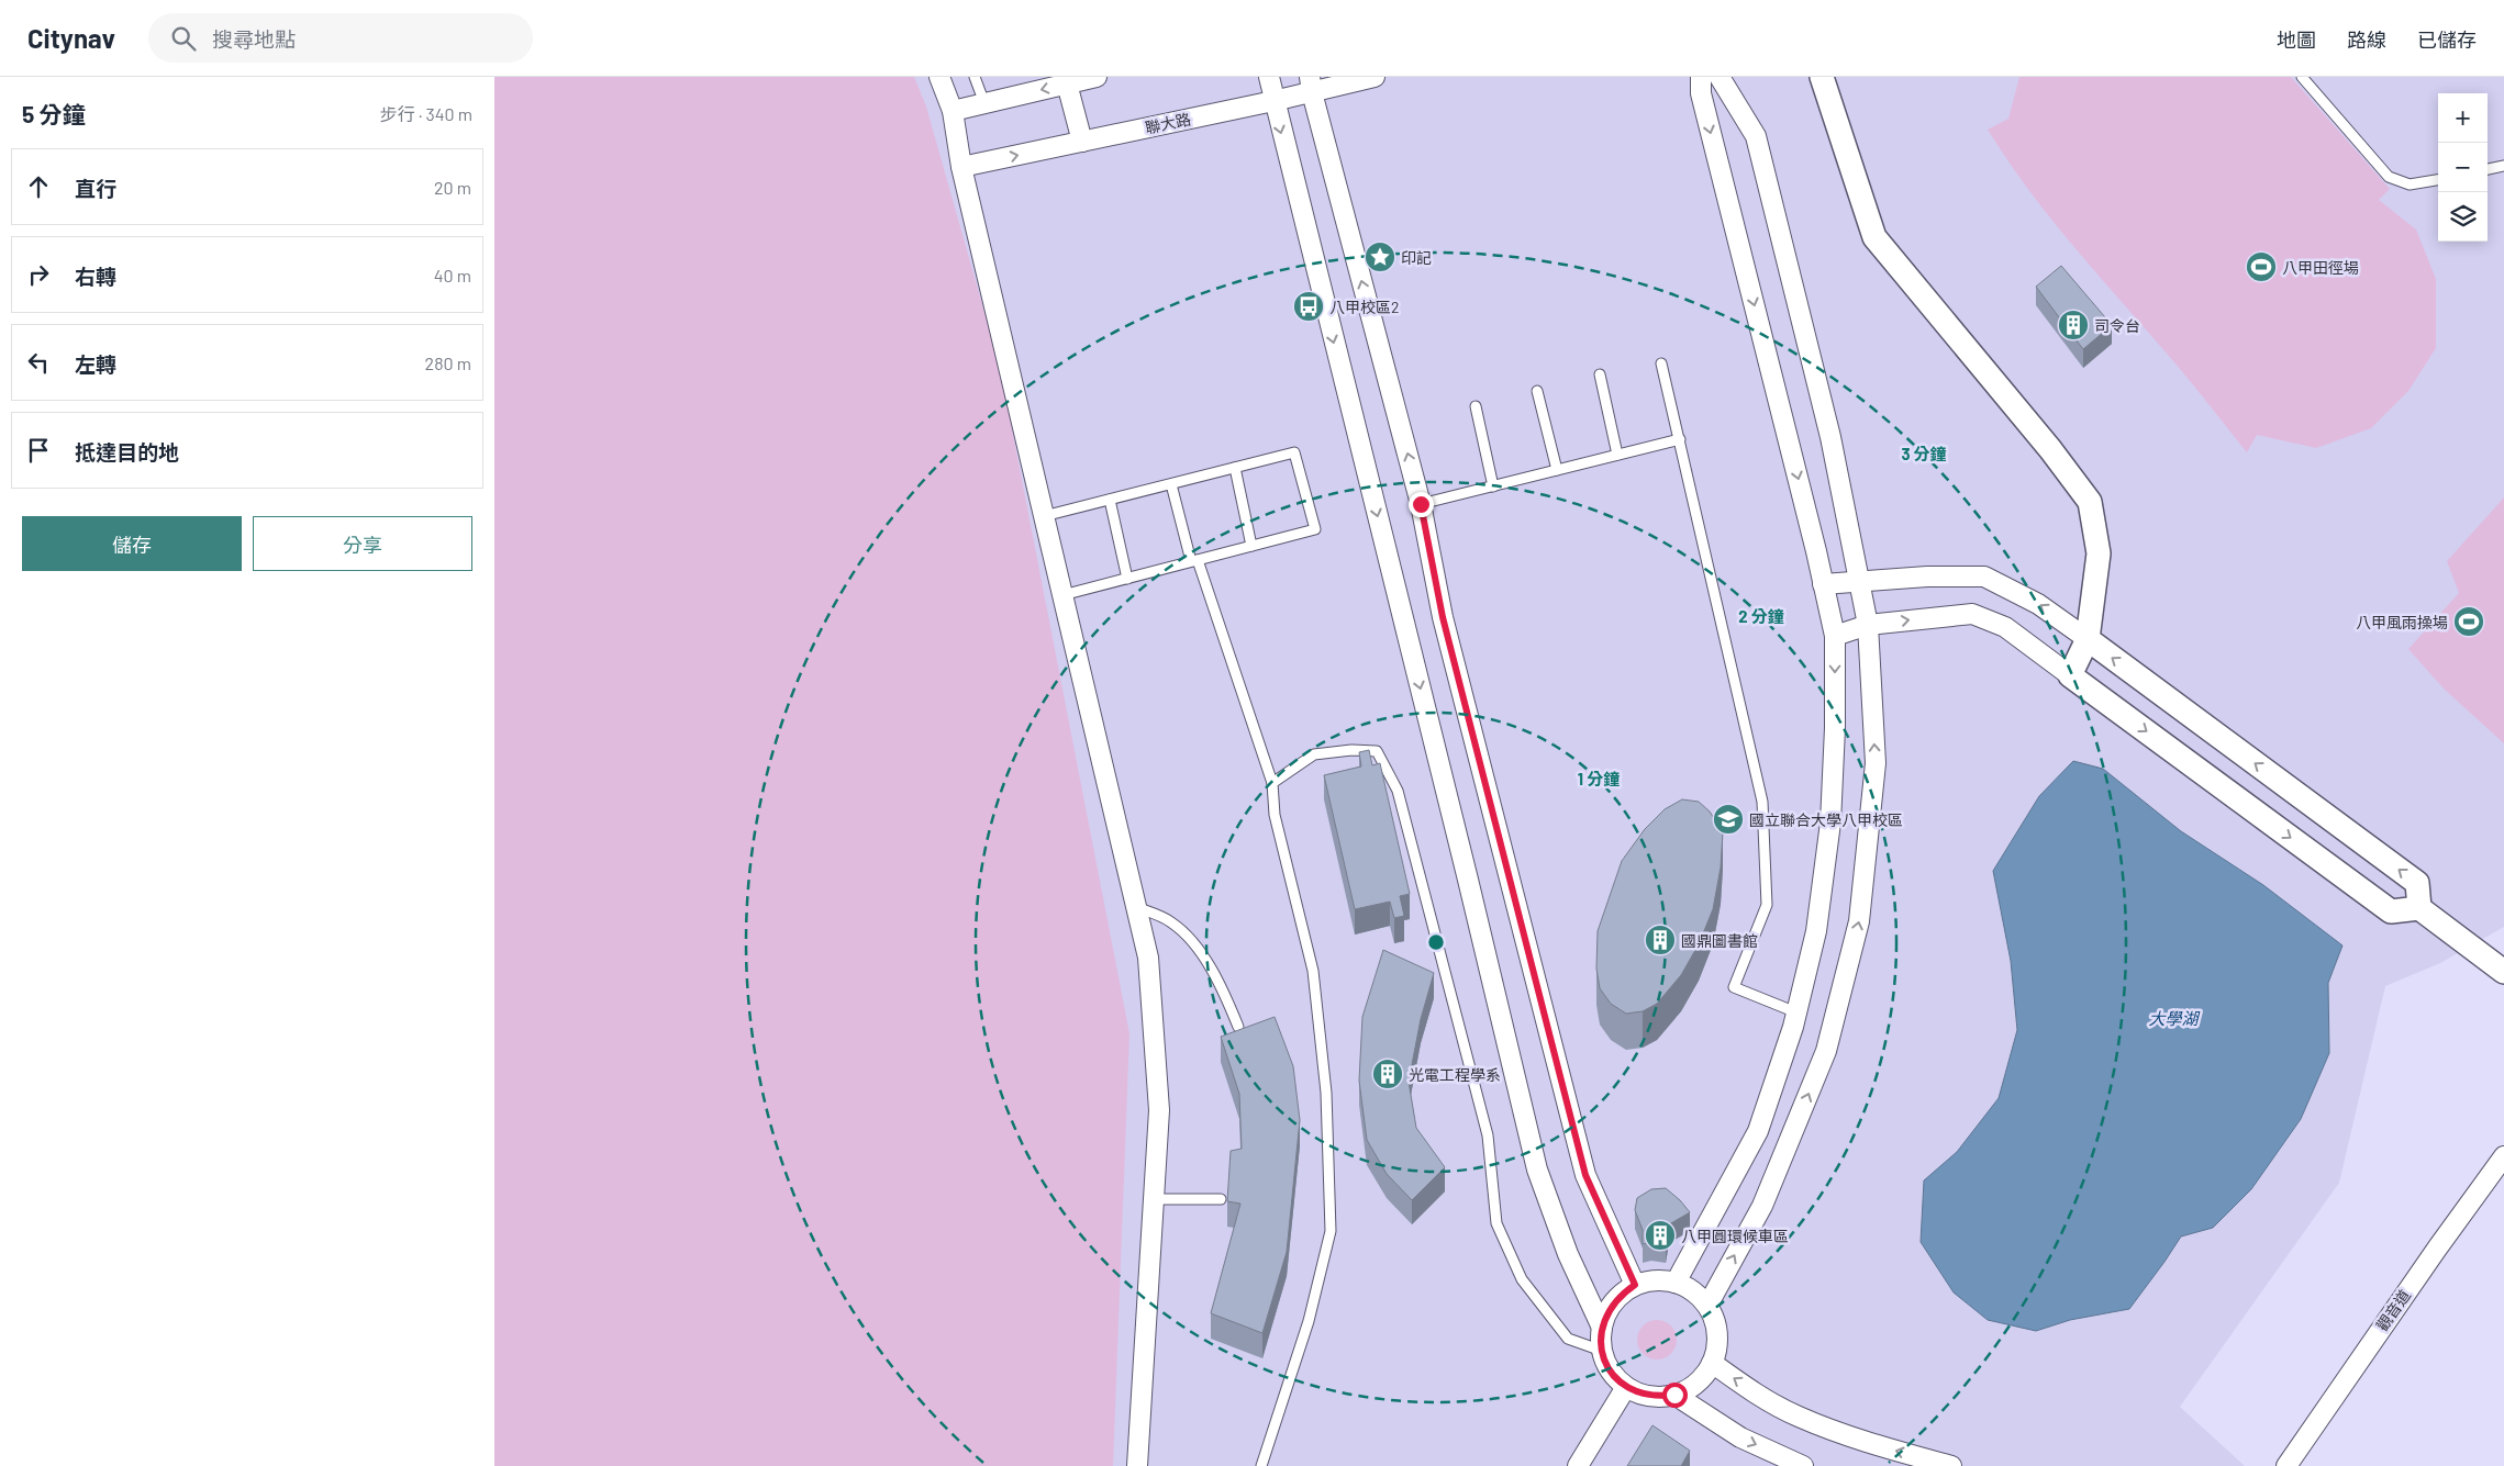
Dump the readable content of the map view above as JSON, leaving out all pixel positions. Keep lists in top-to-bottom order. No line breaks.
{"streets":{"street":["聯大路","觀音道"]},"water":["大學湖"],"places":{"place":["印記"],"sports":["八甲田徑場","八甲風雨操場"],"bus stop":["八甲校區2"],"building":["司令台","國鼎圖書館","光電工程學系","八甲圓環候車區"],"school or university":["國立聯合大學八甲校區"]},"page":{"header":"Citynav","search":"搜尋地點","nav":["地圖","路線","已儲存"],"heading":["5 分鐘","步行 · 340 m"],"map_buttons":["+","−"],"list":[["直行","20 m"],["右轉","40 m"],["左轉","280 m"],"抵達目的地"],"buttons":["儲存","分享"]},"rings":["3 分鐘","2 分鐘","1 分鐘"]}
